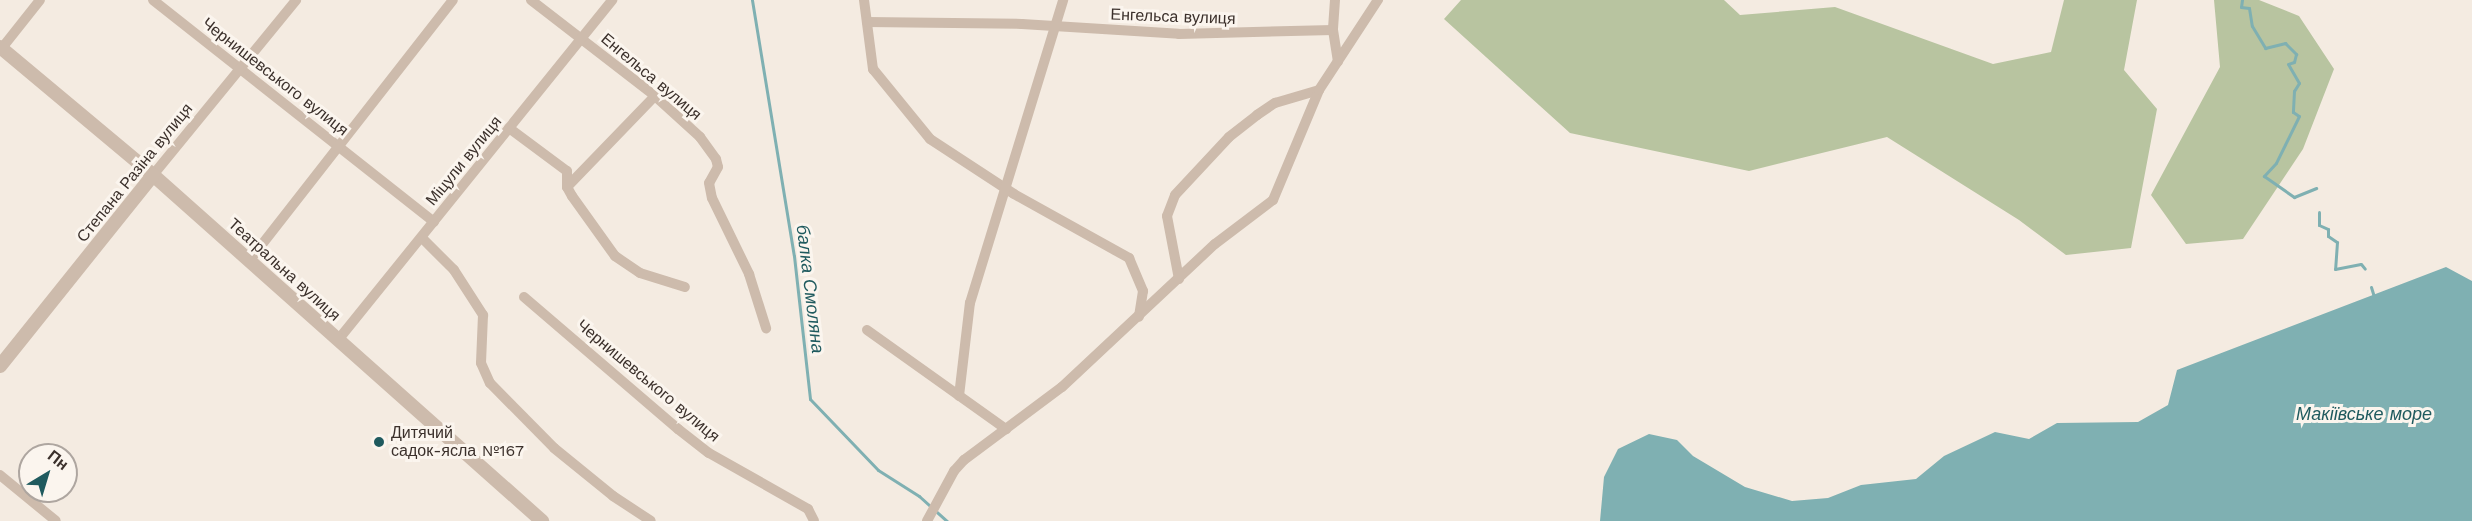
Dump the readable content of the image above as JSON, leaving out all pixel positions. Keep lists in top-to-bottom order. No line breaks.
{"streets":{"street":["Енгельса вулиця","Чернишевського вулиця","Міцули вулиця","Степана Разіна вулиця","Театральна вулиця"]},"crossings":[["Енгельса вулиця","Міцули вулиця"],["Чернишевського вулиця","Міцули вулиця"],["Чернишевського вулиця","Степана Разіна вулиця"],["Міцули вулиця","Театральна вулиця"],["Степана Разіна вулиця","Театральна вулиця"]],"water":["балка Смоляна","Макіївське море"],"places":["Дитячий садок-ясла №167"],"north":"top right"}
